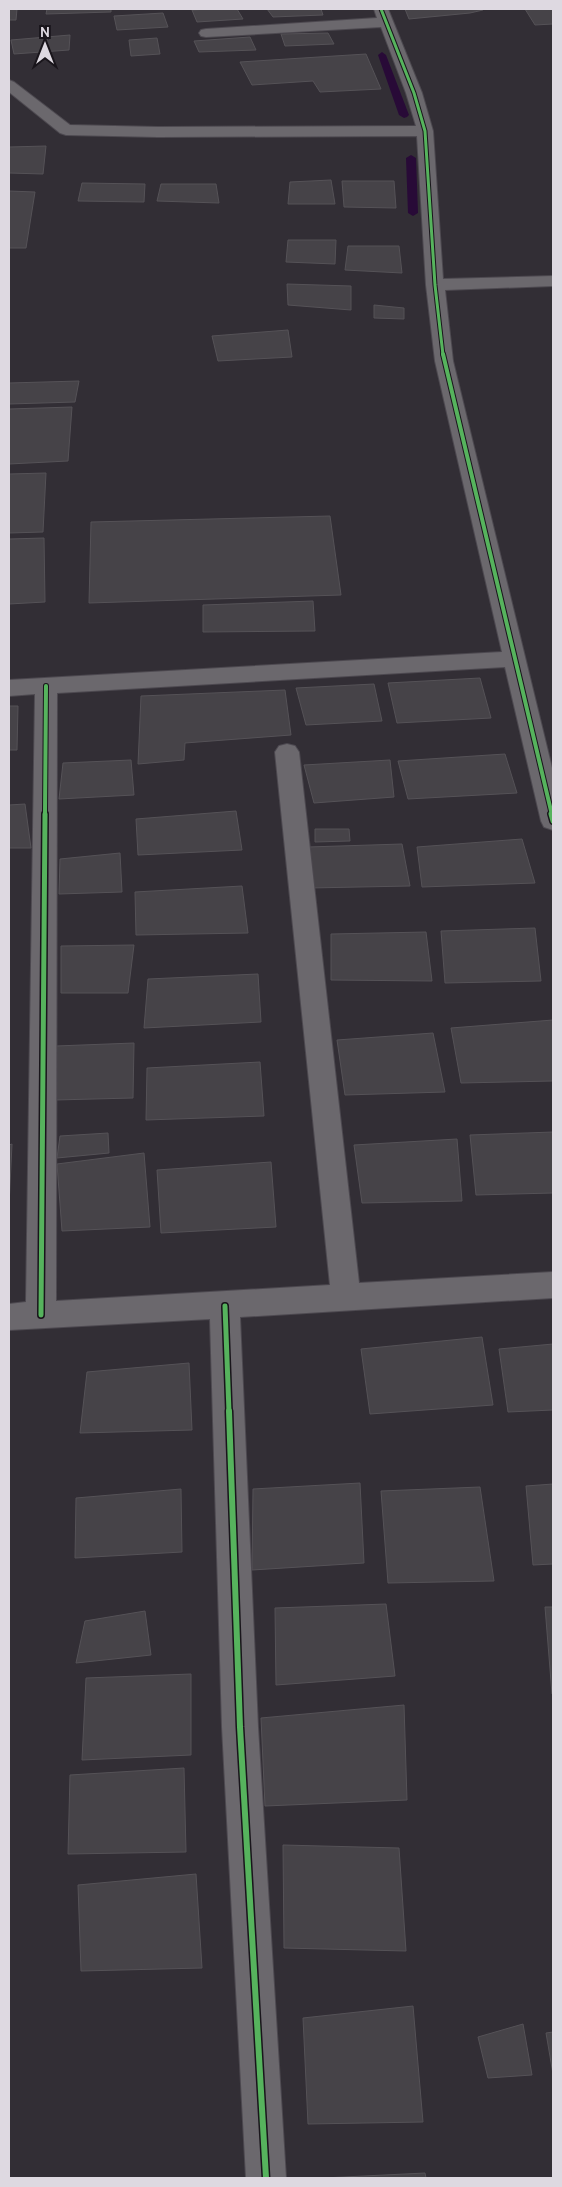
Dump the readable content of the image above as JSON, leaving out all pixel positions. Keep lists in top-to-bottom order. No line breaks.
{"north":"top"}
